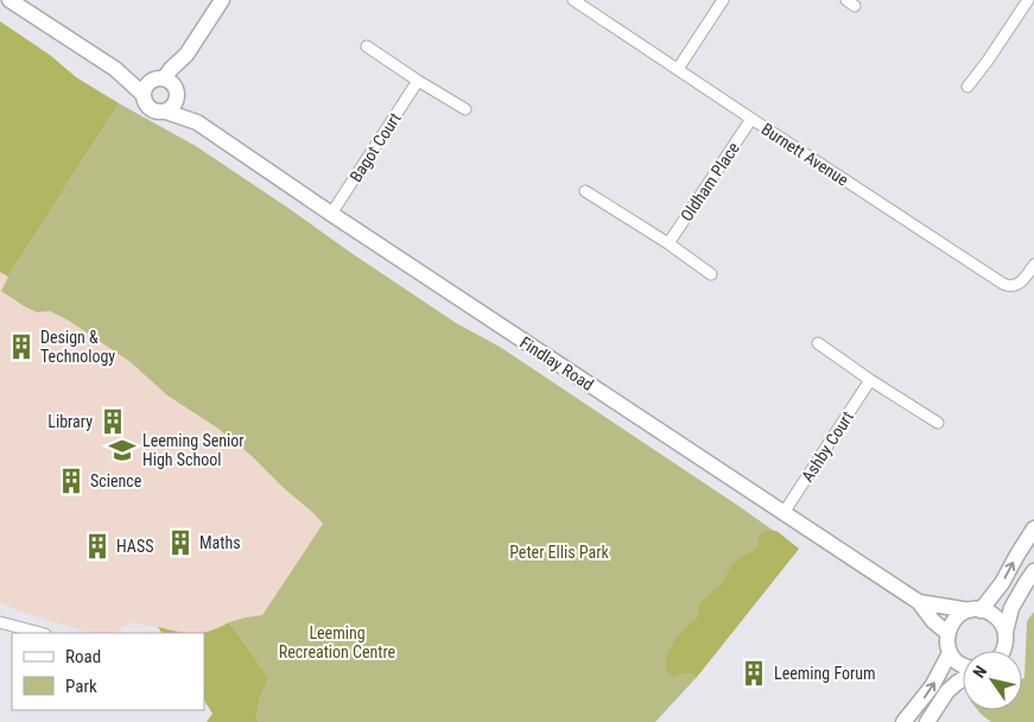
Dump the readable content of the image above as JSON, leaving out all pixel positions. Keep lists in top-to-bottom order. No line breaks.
{"streets":{"main road":["Findlay Road"],"street":["Bagot Court","Burnett Avenue","Oldham Place","Ashby Court"]},"crossings":[["Bagot Court","Findlay Road"],["Burnett Avenue","Oldham Place"],["Findlay Road","Ashby Court"]],"parks":["Peter Ellis Park","Leeming Recreation Centre"],"places":{"building":["Design & Technology","Library","Science","Maths","HASS","Leeming Forum"],"school or university":["Leeming Senior High School"]},"legend":["Road","Park"],"north":"top left"}
